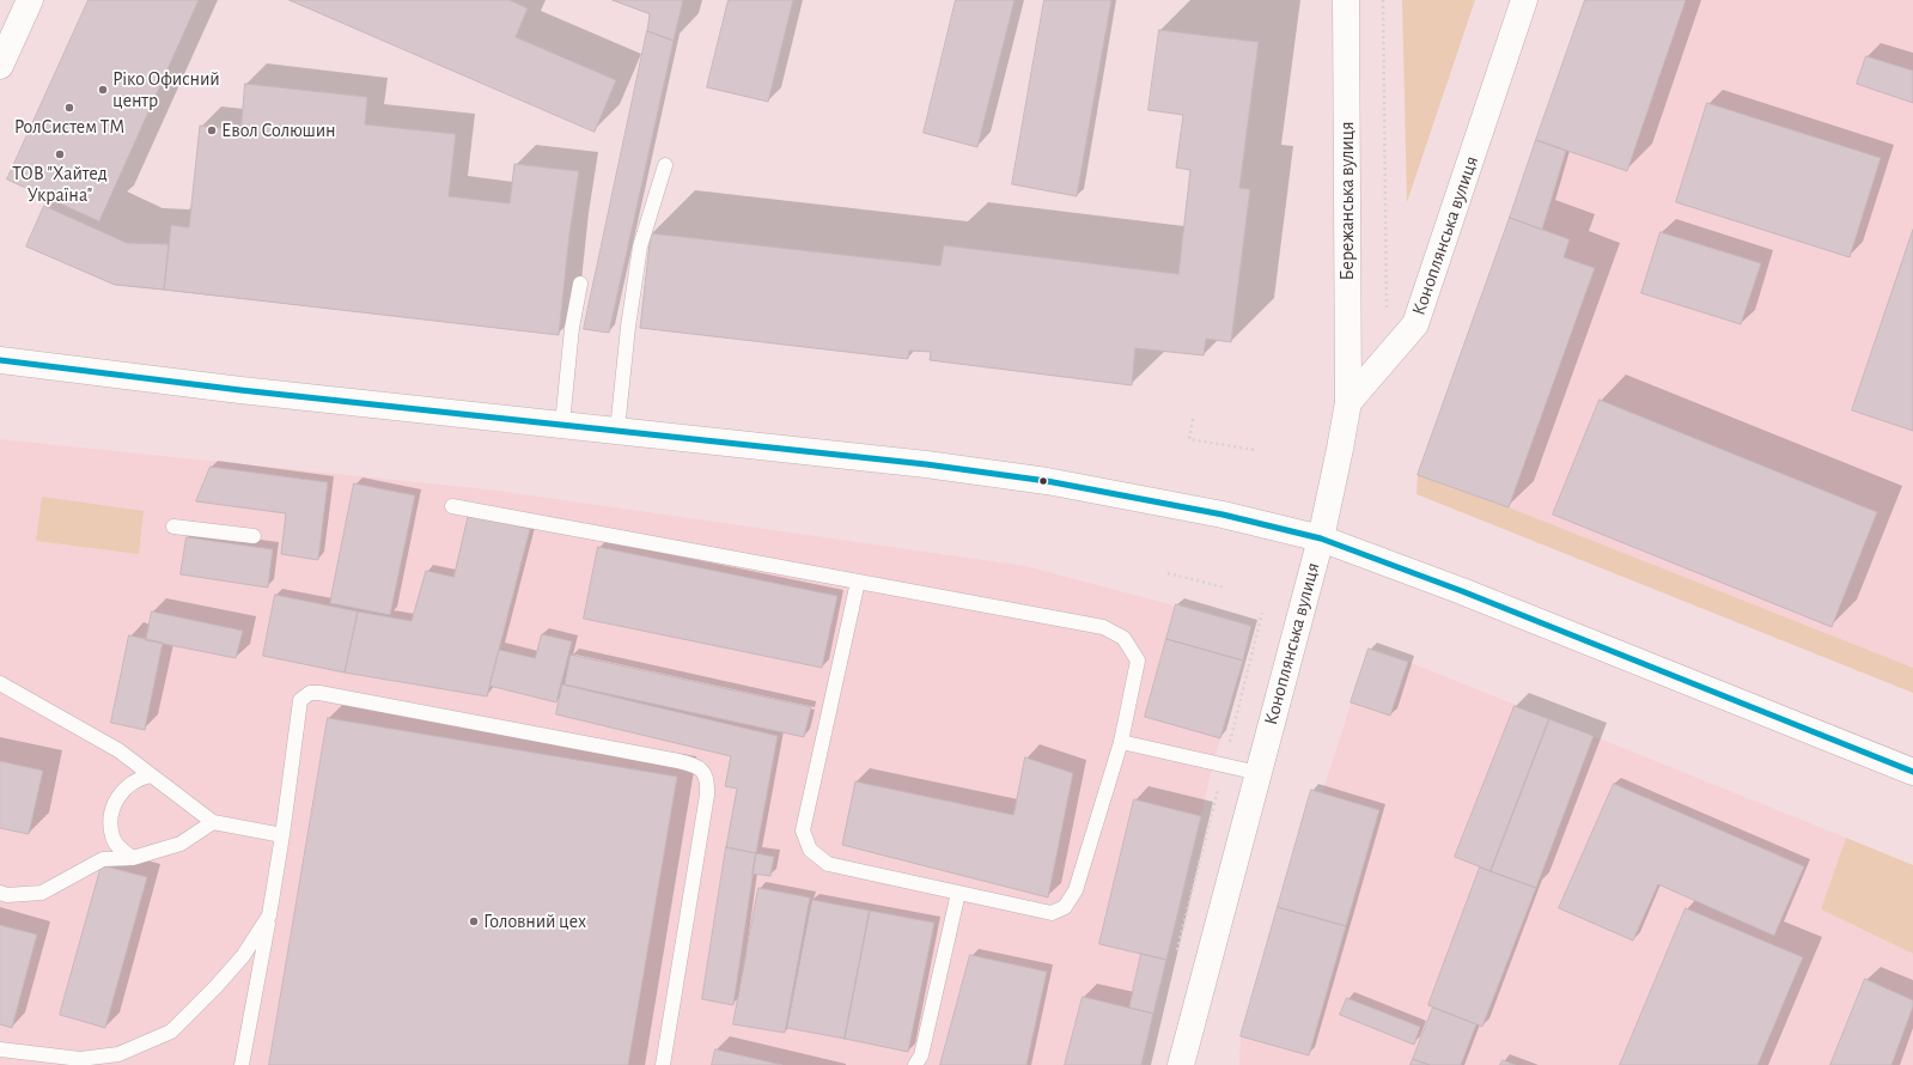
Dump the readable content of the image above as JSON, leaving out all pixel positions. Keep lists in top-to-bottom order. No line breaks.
{"streets":{"main road":["Бережанська вулиця","Коноплянська вулиця"]},"crossings":[["Бережанська вулиця","Коноплянська вулиця"]],"places":["Ріко Офисний центр","РолСистем ТМ","Евол Солюшин","ТОВ \"Хайтед Україна\"","Головний цех"]}
